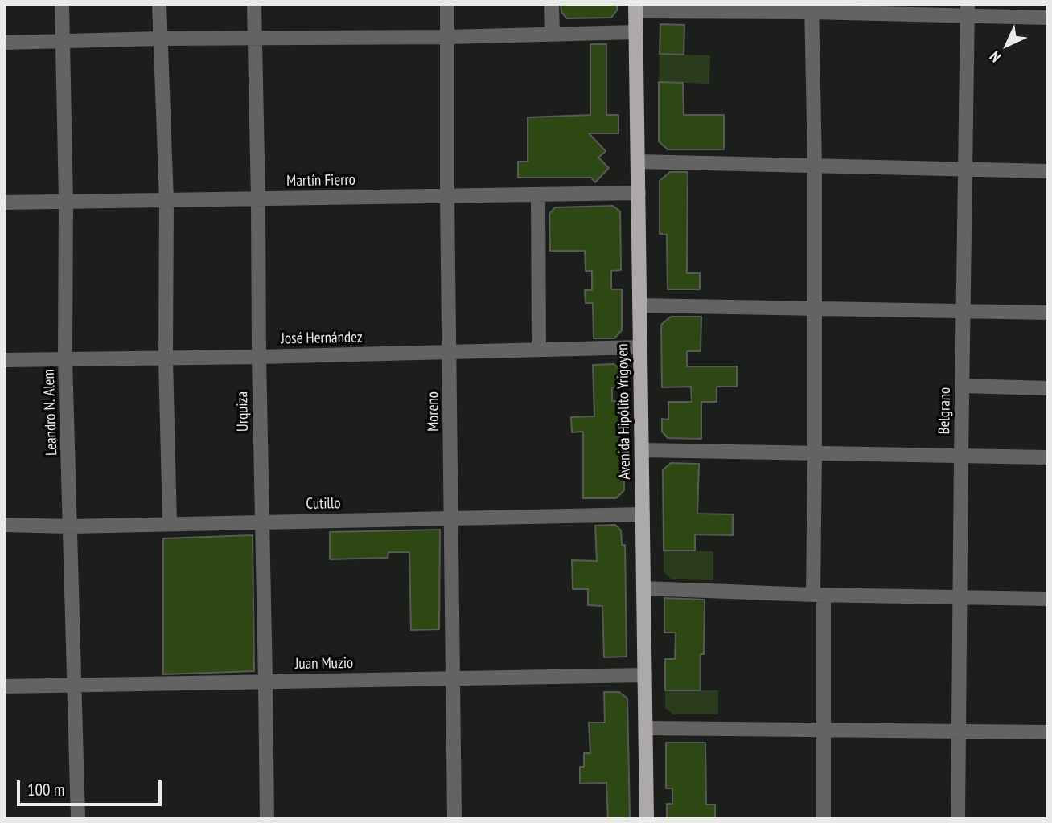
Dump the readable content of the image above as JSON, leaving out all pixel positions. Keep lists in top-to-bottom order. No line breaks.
{"streets":{"main road":["Avenida Hipólito Yrigoyen"],"street":["Martín Fierro","José Hernández","Belgrano","Urquiza","Moreno","Leandro N. Alem","Cutillo","Juan Muzio"]},"crossings":[["Martín Fierro","Urquiza"],["Martín Fierro","Moreno"],["Martín Fierro","Avenida Hipólito Yrigoyen"],["Martín Fierro","Leandro N. Alem"],["José Hernández","Urquiza"],["José Hernández","Moreno"],["José Hernández","Avenida Hipólito Yrigoyen"],["José Hernández","Leandro N. Alem"],["Urquiza","Cutillo"],["Urquiza","Juan Muzio"],["Moreno","Cutillo"],["Moreno","Juan Muzio"],["Avenida Hipólito Yrigoyen","Cutillo"],["Avenida Hipólito Yrigoyen","Juan Muzio"],["Leandro N. Alem","Cutillo"],["Leandro N. Alem","Juan Muzio"]],"scale_bar":"100 m","north":"bottom left"}
